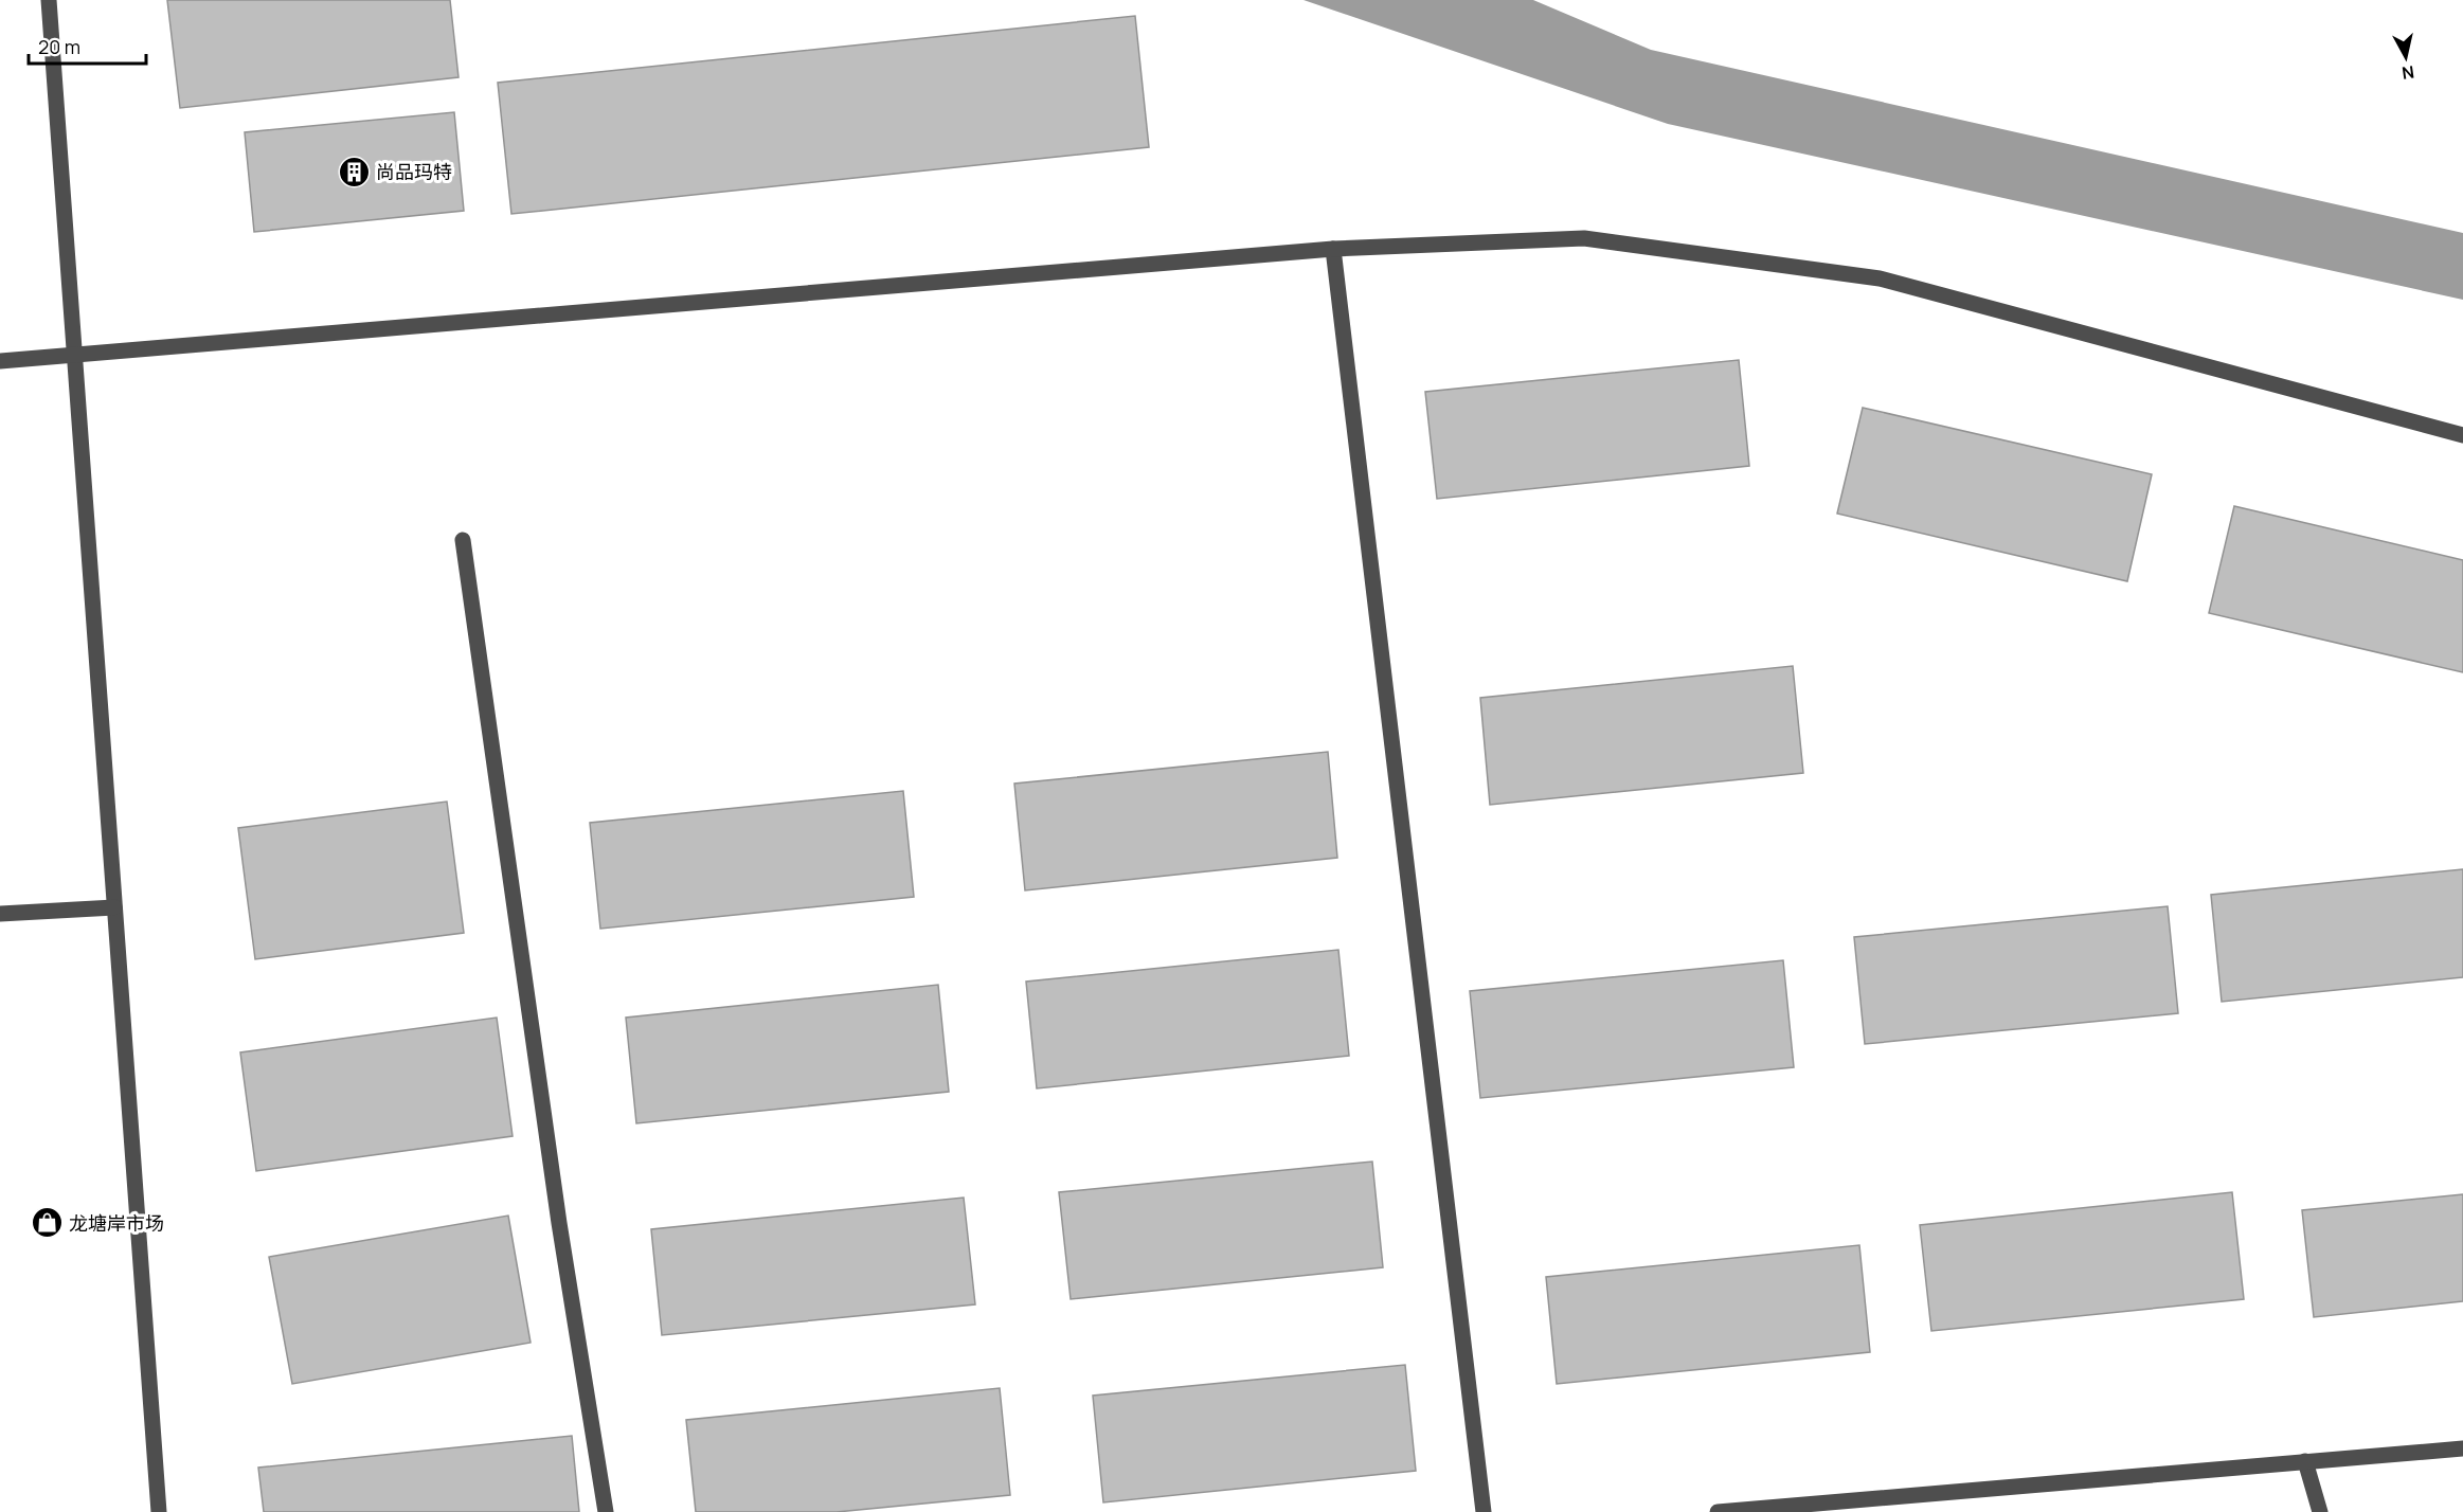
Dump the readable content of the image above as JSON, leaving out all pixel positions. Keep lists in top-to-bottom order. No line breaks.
{"places":{"building":["尚品玛特"],"shop":["龙塘岸市场"]},"scale_bar":"20 m","north":"bottom"}
